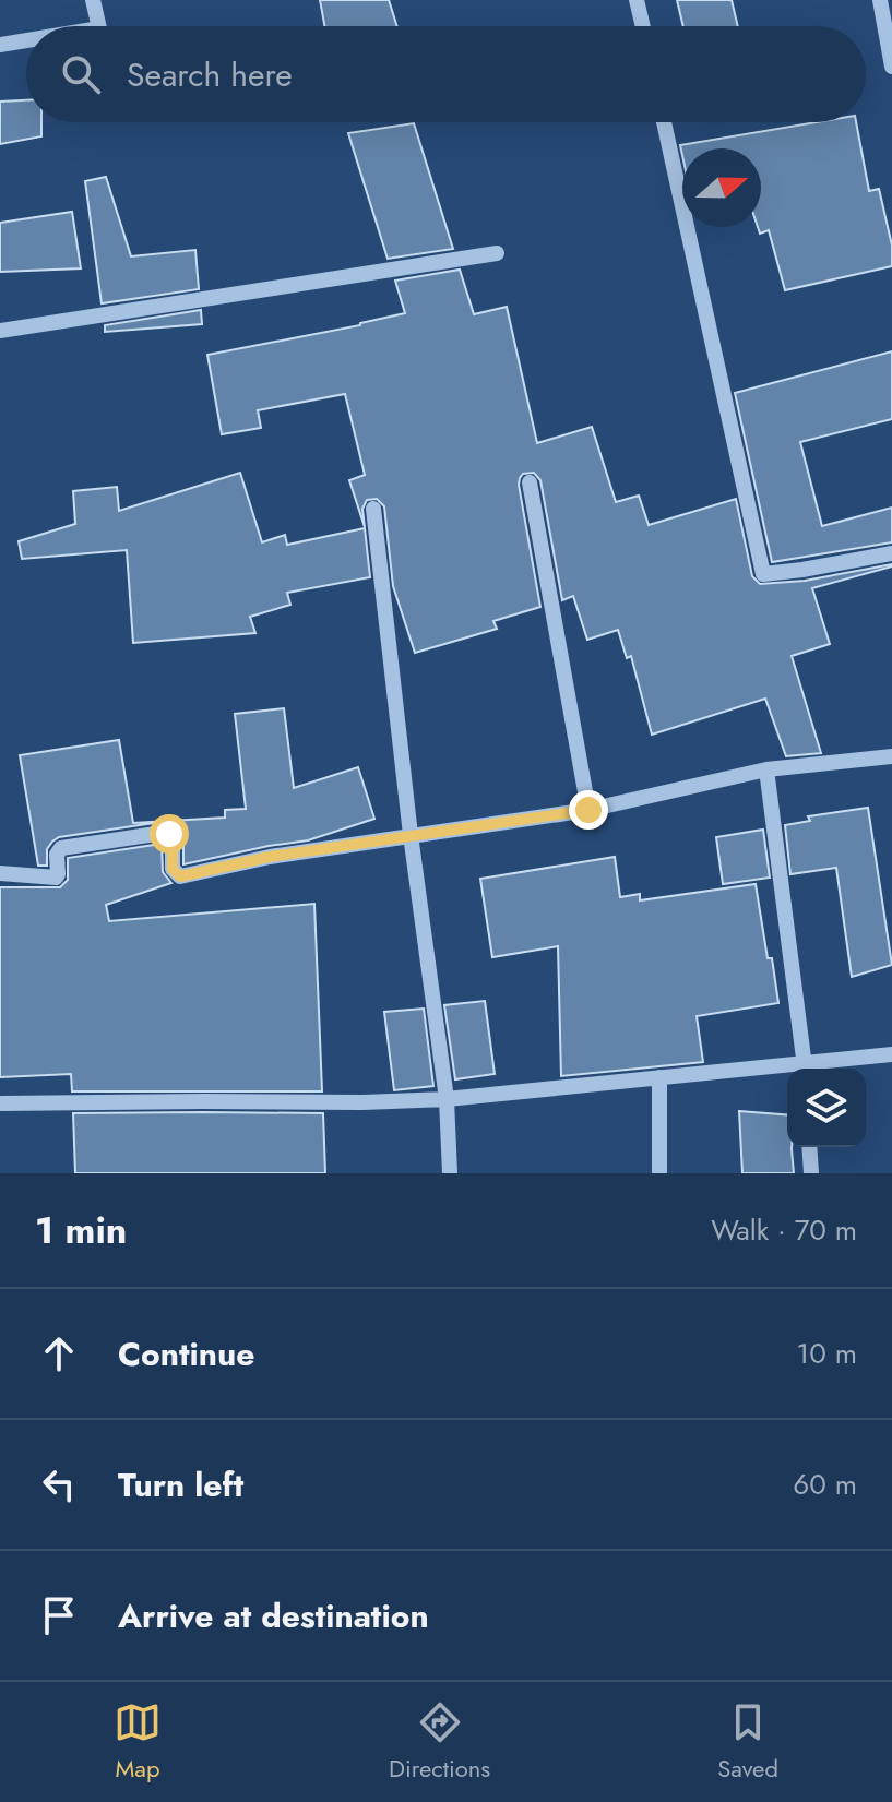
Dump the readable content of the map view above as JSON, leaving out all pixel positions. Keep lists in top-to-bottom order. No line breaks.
{"north":"right","page":{"search":"Search here","heading":["1 min","Walk · 70 m"],"list":[["Continue","10 m"],["Turn left","60 m"],"Arrive at destination"],"nav":["Map","Directions","Saved"]}}
